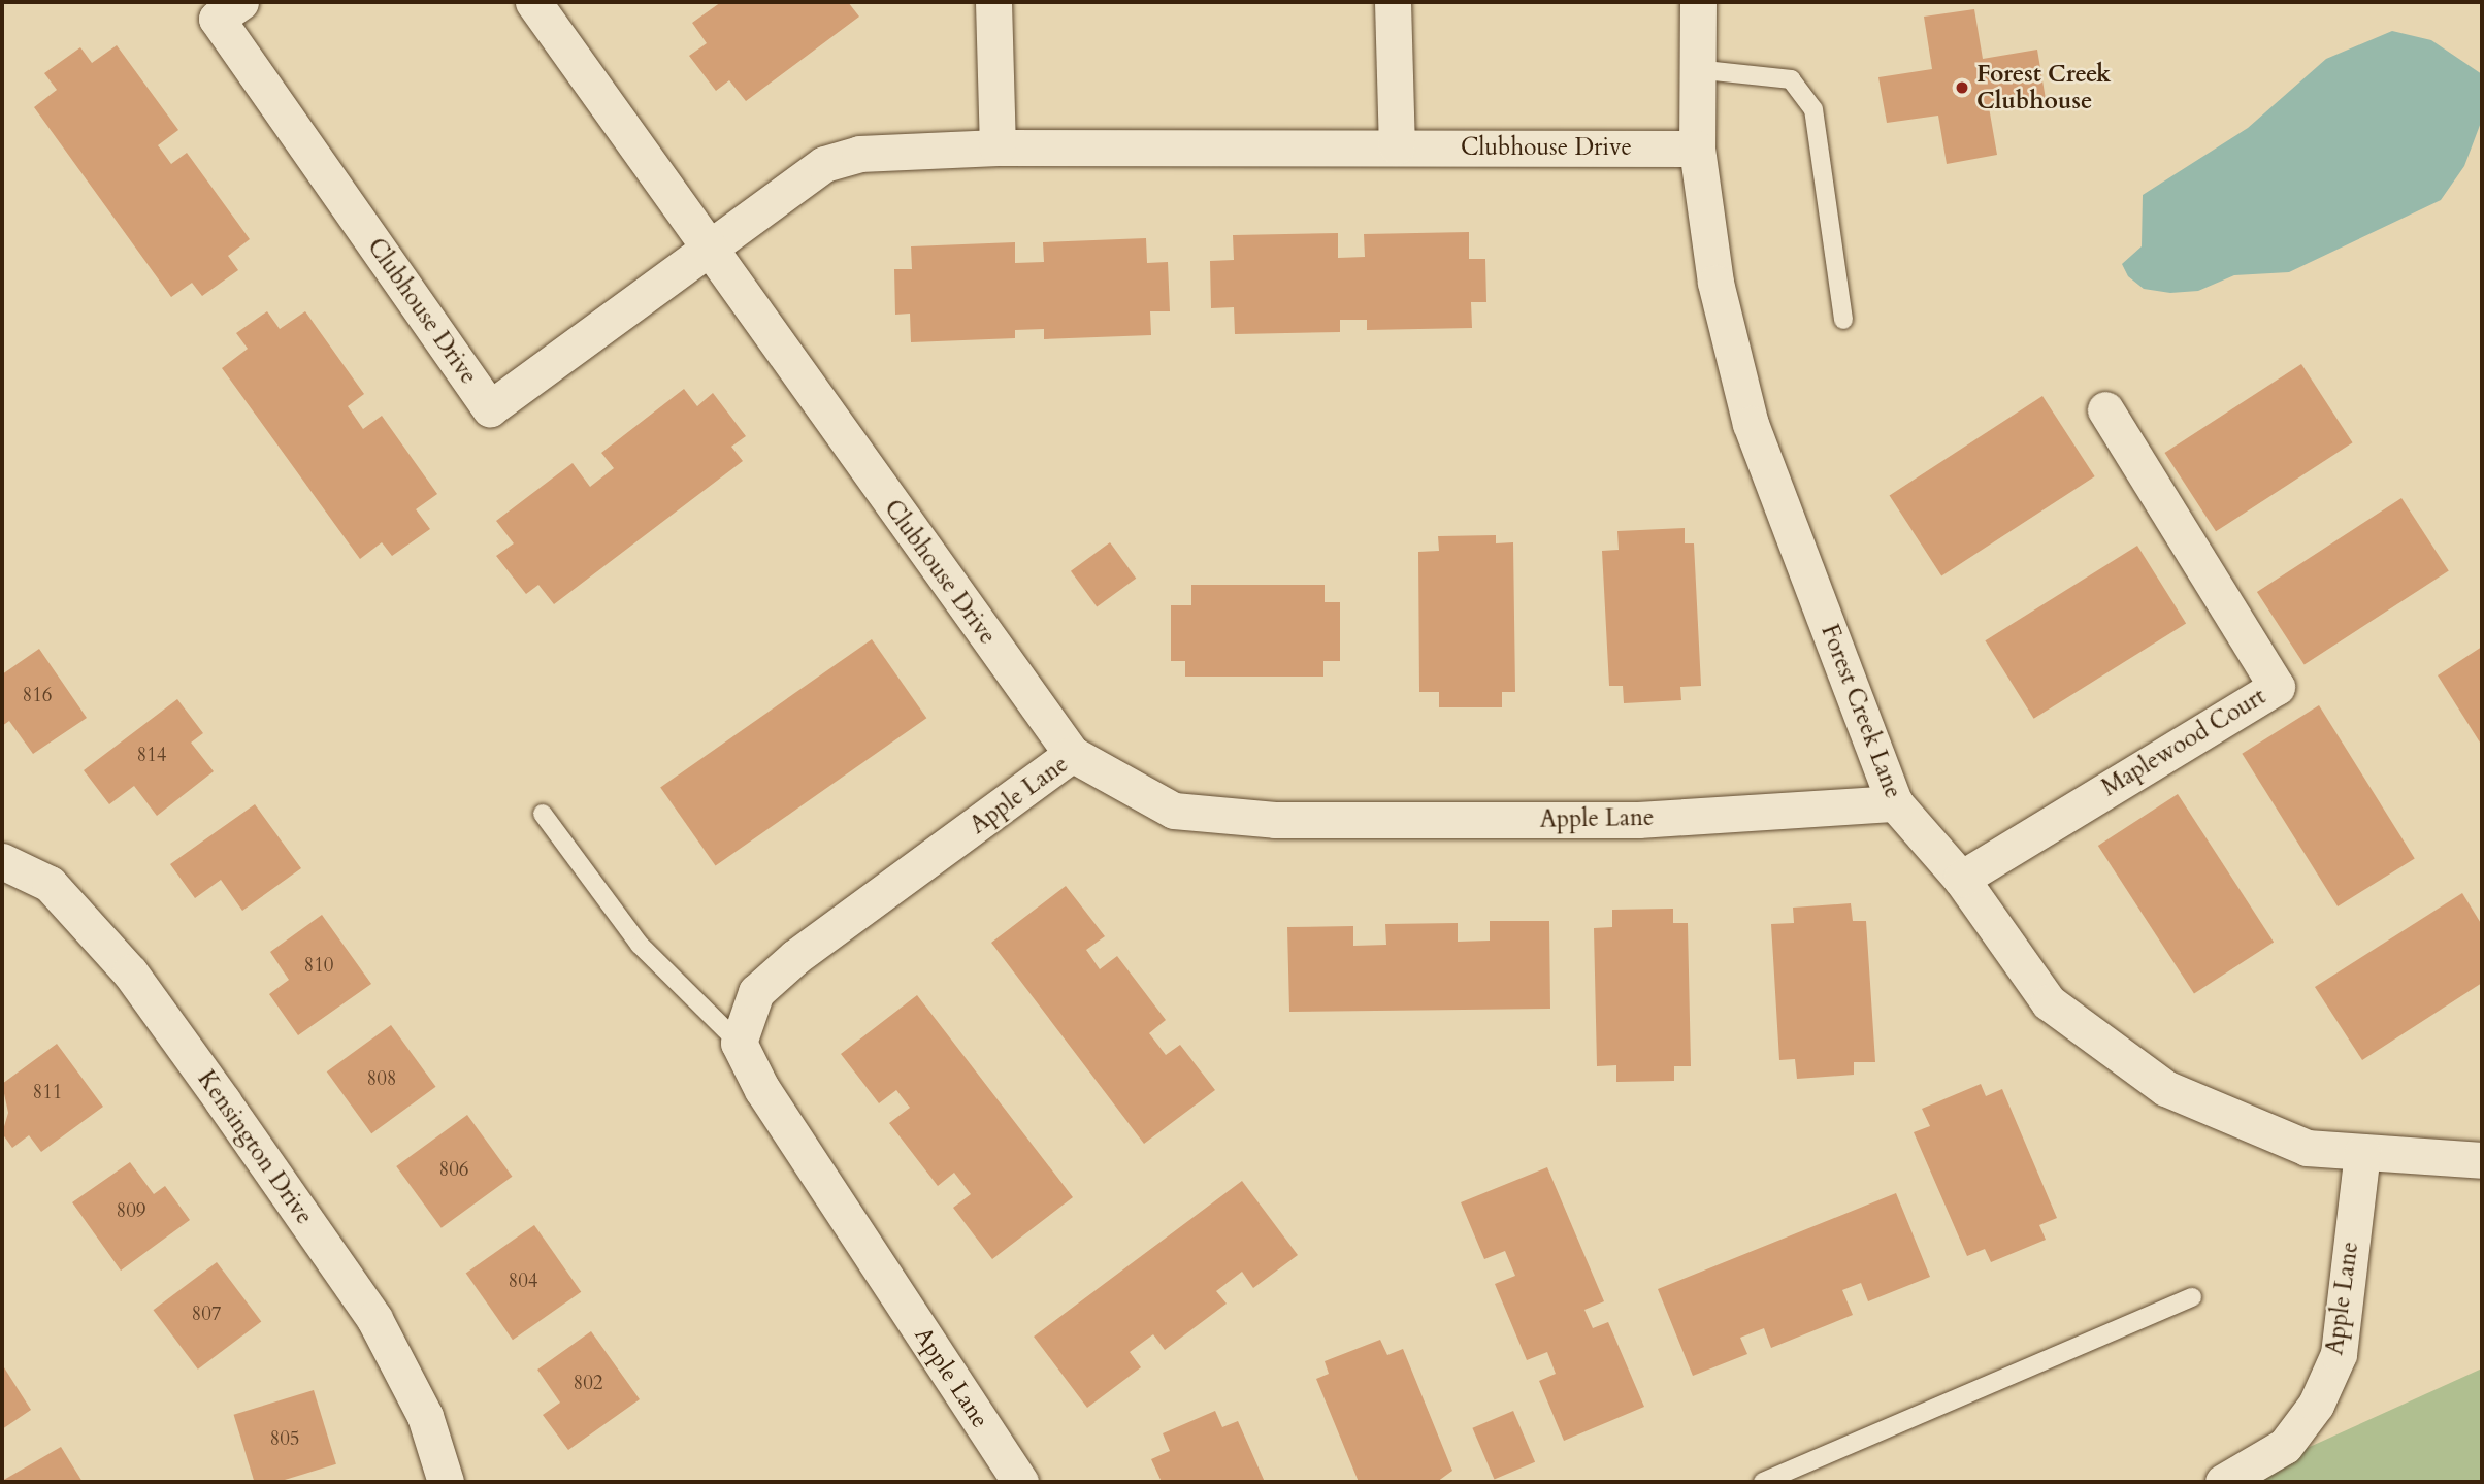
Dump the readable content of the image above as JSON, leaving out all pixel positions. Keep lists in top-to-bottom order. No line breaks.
{"streets":{"street":["Clubhouse Drive","Forest Creek Lane","Maplewood Court","Apple Lane","Kensington Drive"]},"crossings":[["Clubhouse Drive","Forest Creek Lane"],["Clubhouse Drive","Apple Lane"],["Forest Creek Lane","Maplewood Court"],["Forest Creek Lane","Apple Lane"]],"places":["Forest Creek Clubhouse"],"house_numbers":["816","814","810","808","811","806","809","804","807","802","805"]}
